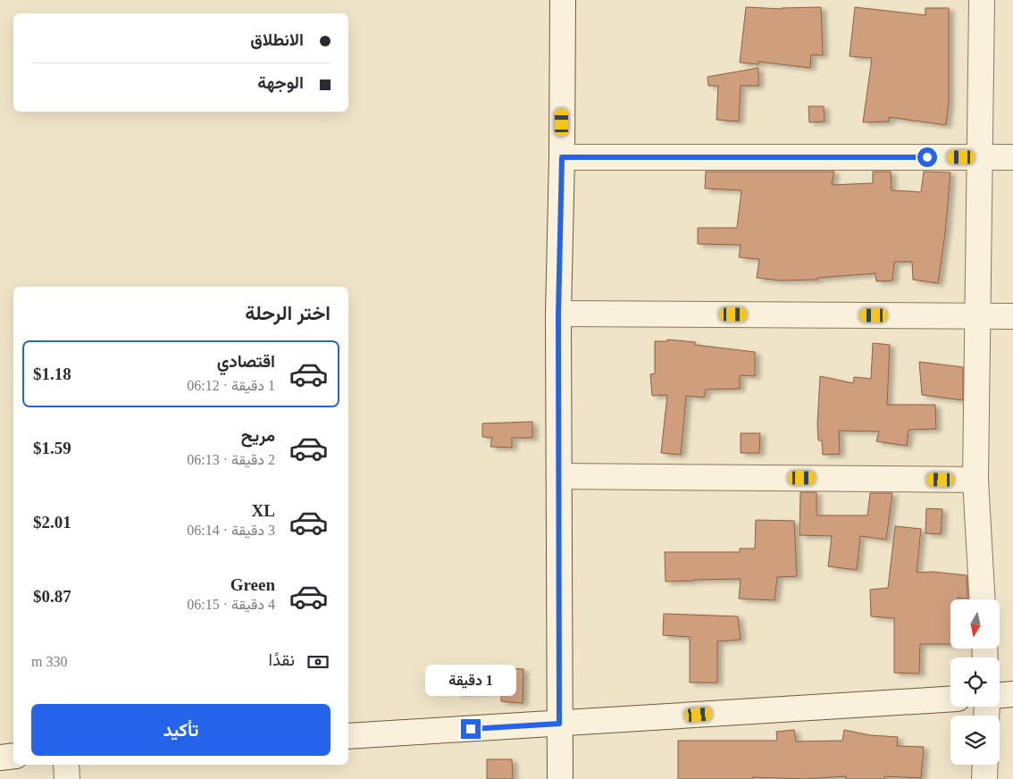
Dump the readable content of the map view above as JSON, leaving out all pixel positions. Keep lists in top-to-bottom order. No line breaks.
{"north":"bottom","page":{"banner":["الانطلاق","الوجهة"],"heading":"اختر الرحلة","list":[{"name":"اقتصادي","note":"1 دقيقة · 06:12","value":"$1.18"},{"name":"مريح","note":"2 دقيقة · 06:13","value":"$1.59"},{"name":"XL","note":"3 دقيقة · 06:14","value":"$2.01"},{"name":"Green","note":"4 دقيقة · 06:15","value":"$0.87"}],"pay":["نقدًا","330 m"],"bubble":"1 دقيقة","buttons":"تأكيد"}}
